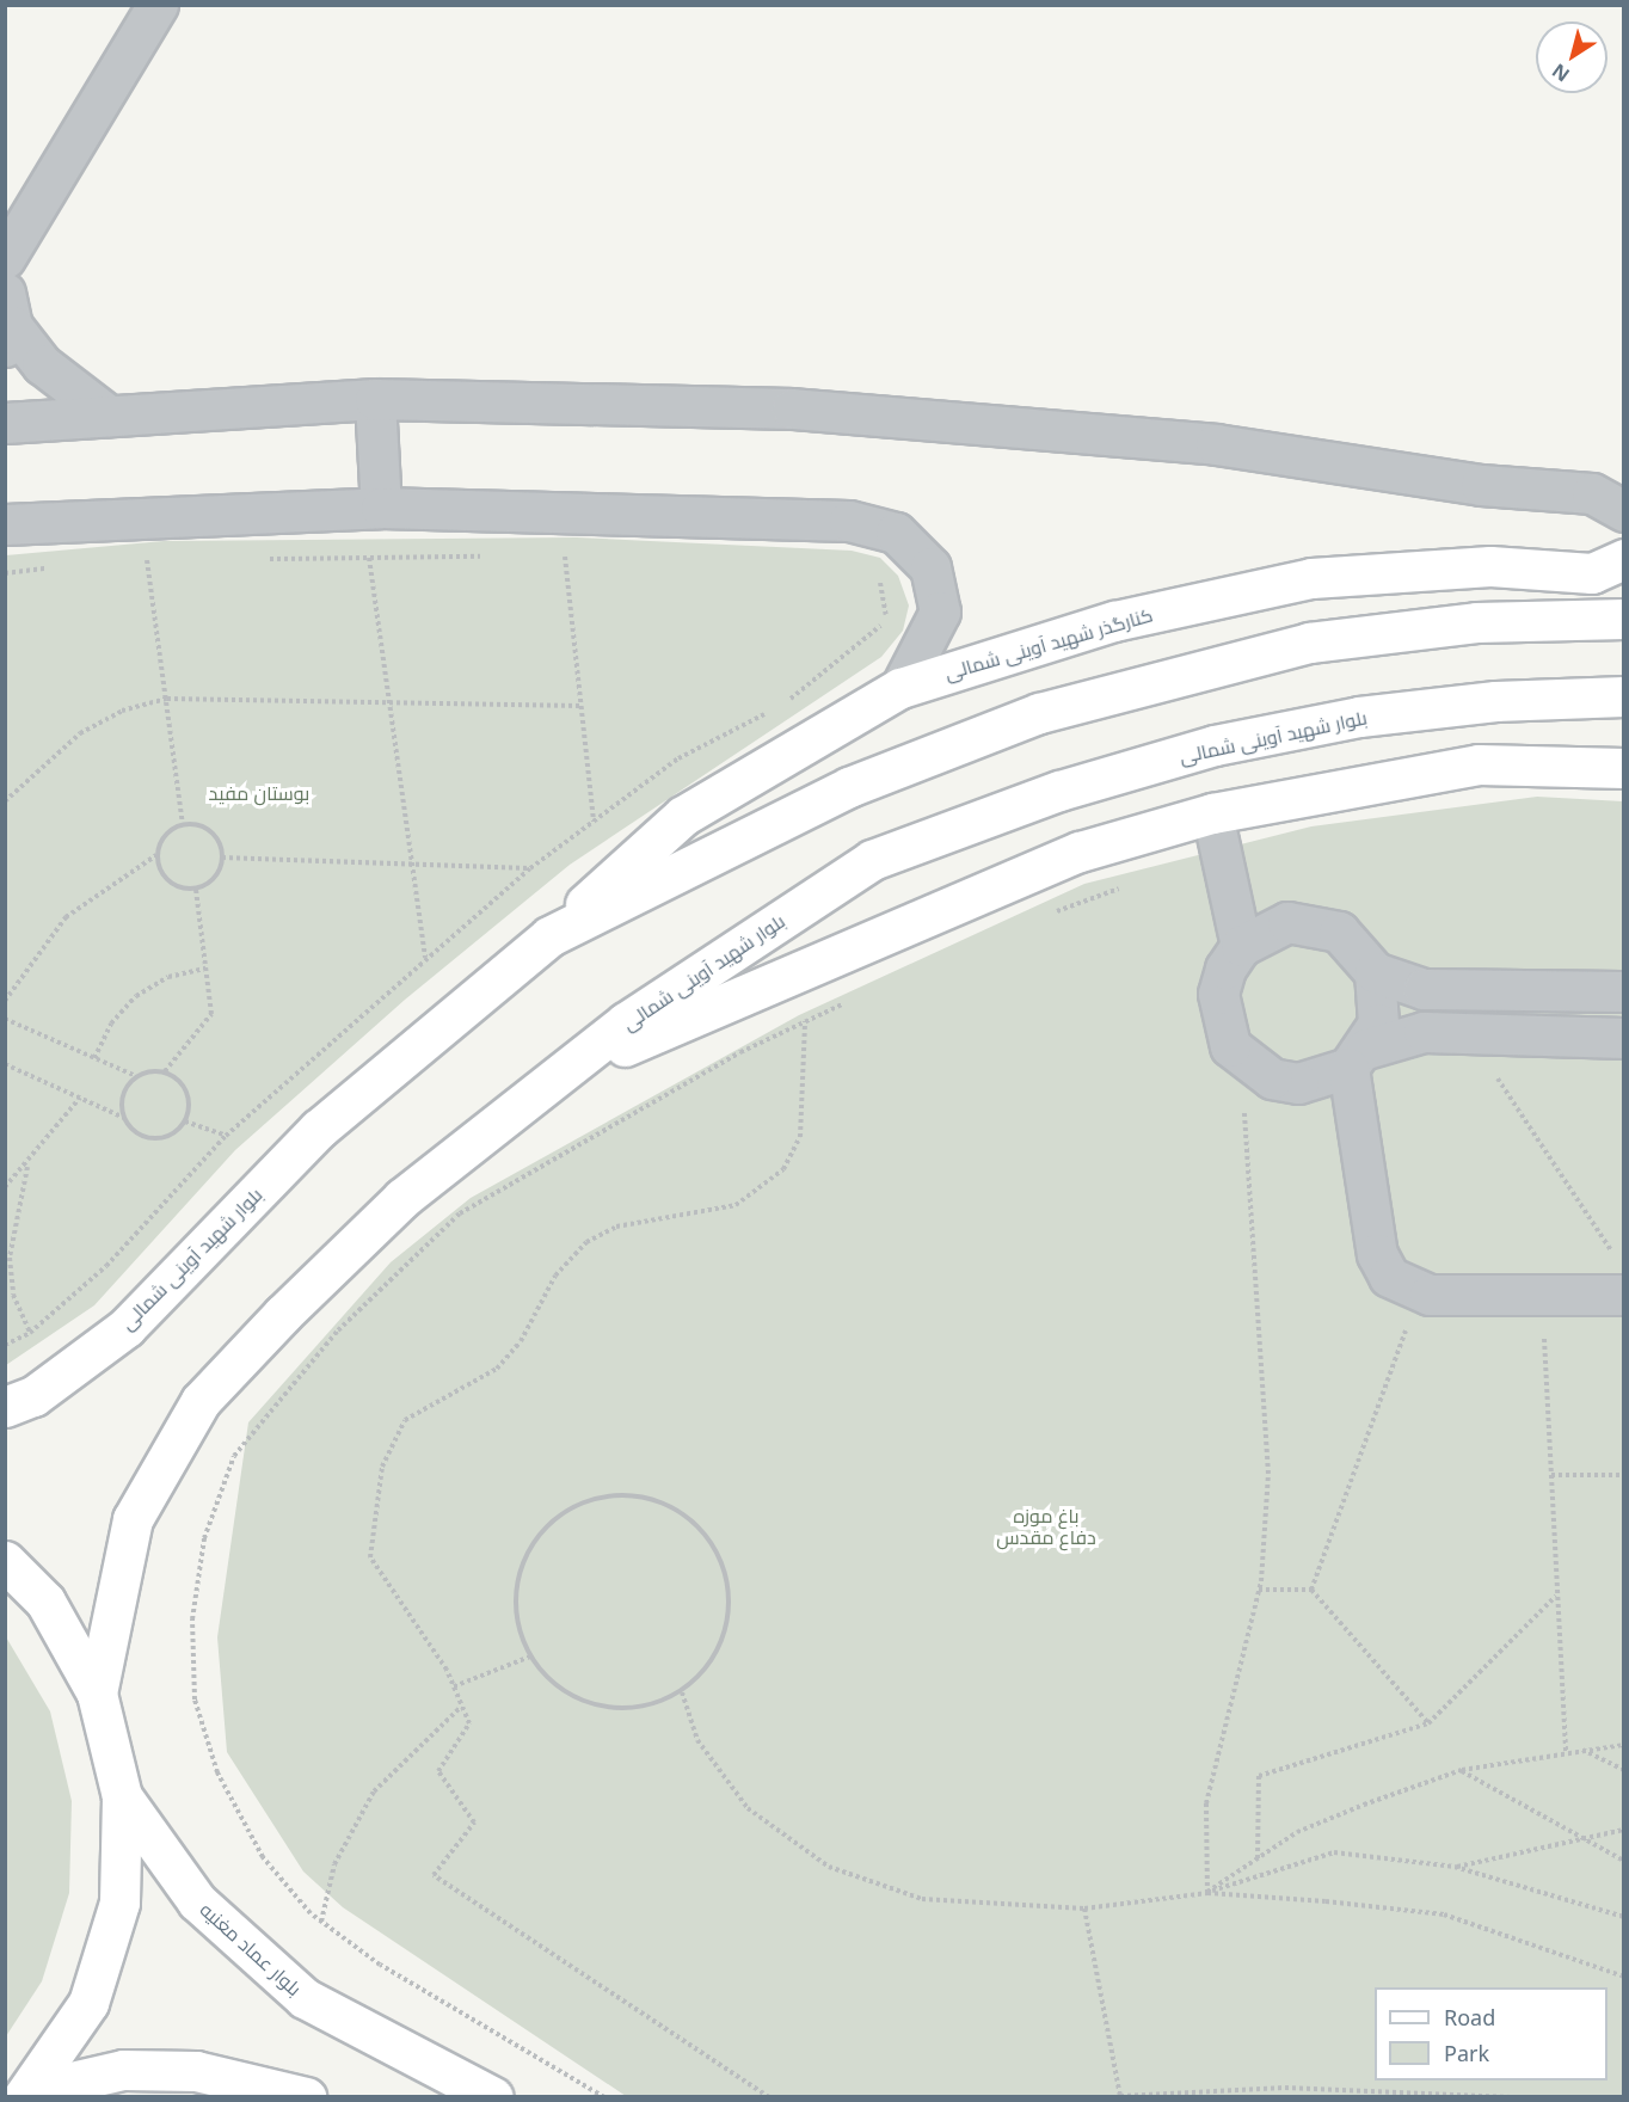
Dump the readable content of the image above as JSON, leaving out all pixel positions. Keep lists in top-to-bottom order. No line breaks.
{"streets":{"main road":["کنارگذر شهید آوینی شمالی","بلوار شهید آوینی شمالی","بلوار عماد مغنیه"]},"crossings":[["کنارگذر شهید آوینی شمالی","بلوار شهید آوینی شمالی"]],"parks":["بوستان مفید","باغ موزه دفاع مقدس"],"legend":["Road","Park"],"north":"bottom left"}
